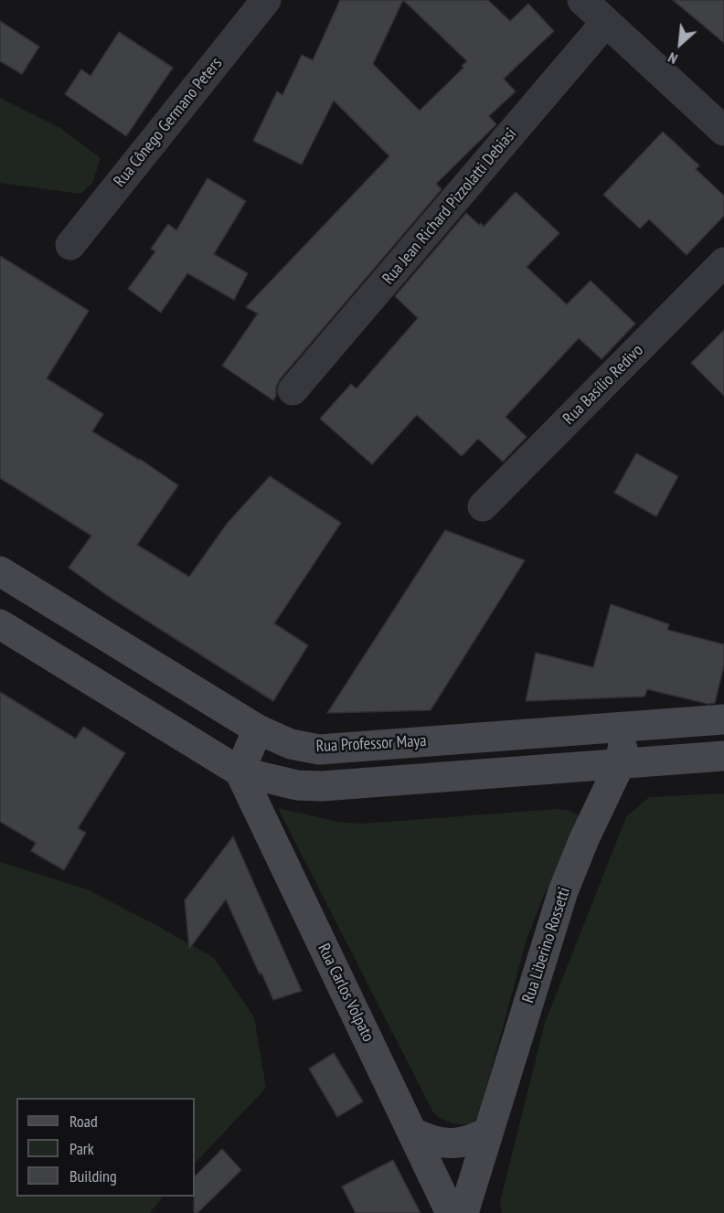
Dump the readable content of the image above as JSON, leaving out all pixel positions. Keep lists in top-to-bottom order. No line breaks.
{"streets":{"main road":["Rua Professor Maya","Rua Liberino Rossetti","Rua Carlos Volpato"],"street":["Rua Cônego Germano Peters","Rua Jean Richard Pizzolatti Debiasi","Rua Basílio Redivo"]},"crossings":[["Rua Professor Maya","Rua Liberino Rossetti"]],"legend":["Road","Park","Building"],"north":"bottom left"}
